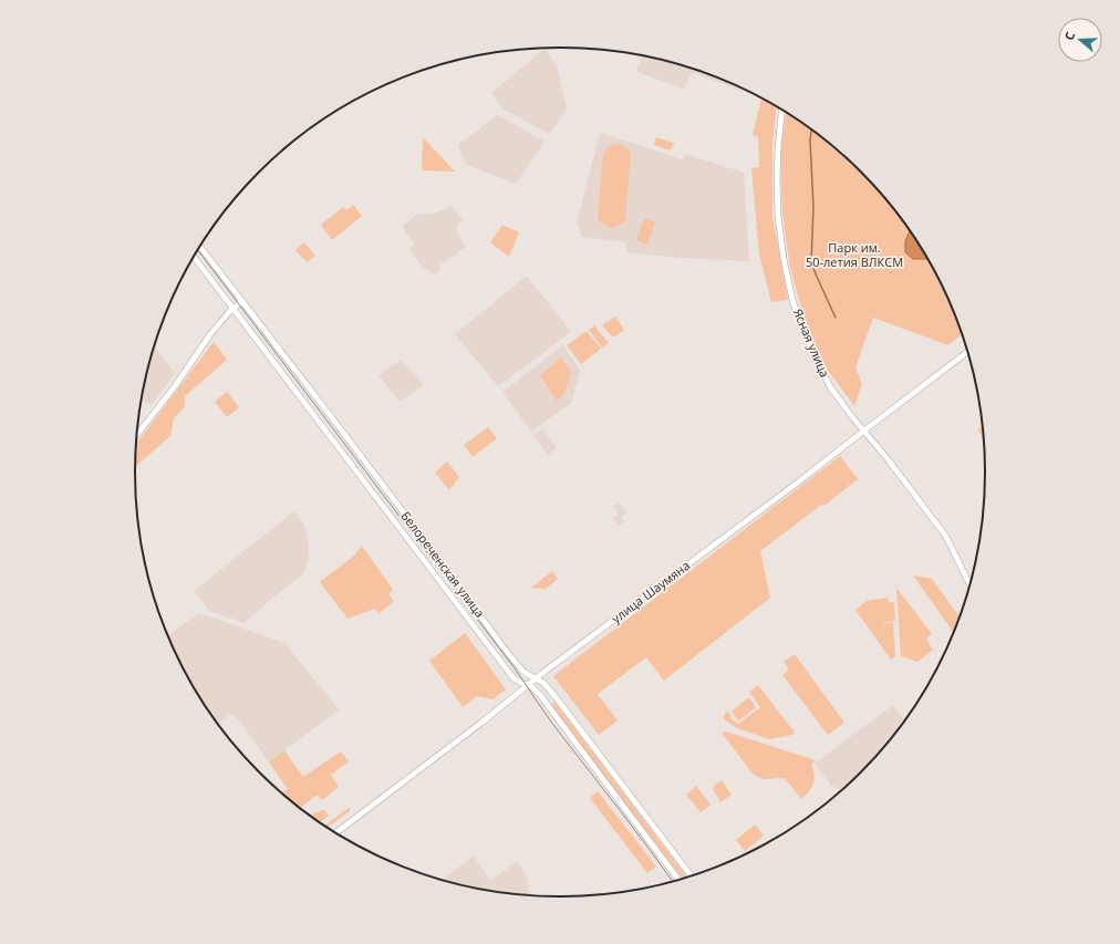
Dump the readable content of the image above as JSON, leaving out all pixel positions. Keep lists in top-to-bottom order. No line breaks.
{"streets":{"street":["Ясная улица","Белореченская улица","улица Шаумяна"]},"crossings":[["Ясная улица","улица Шаумяна"],["Белореченская улица","улица Шаумяна"]],"parks":["Парк им. 50-летия ВЛКСМ"],"north":"left"}
